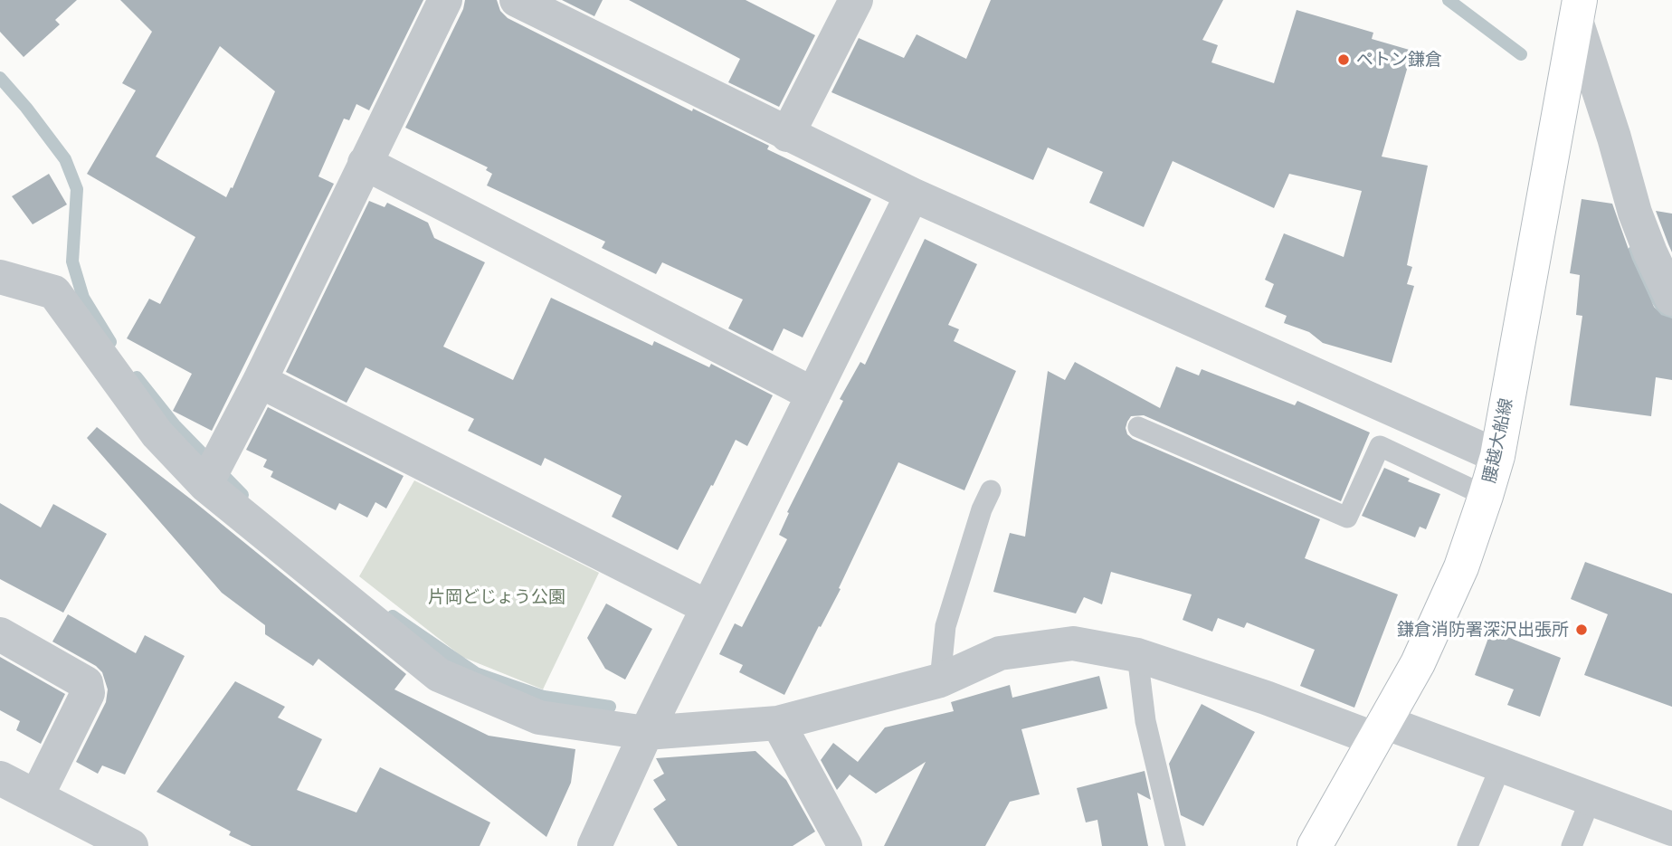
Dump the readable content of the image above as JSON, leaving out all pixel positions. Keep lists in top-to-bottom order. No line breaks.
{"streets":{"main road":["腰越大船線"]},"parks":["片岡どじょう公園"],"places":["ペトン鎌倉","鎌倉消防署深沢出張所"]}
